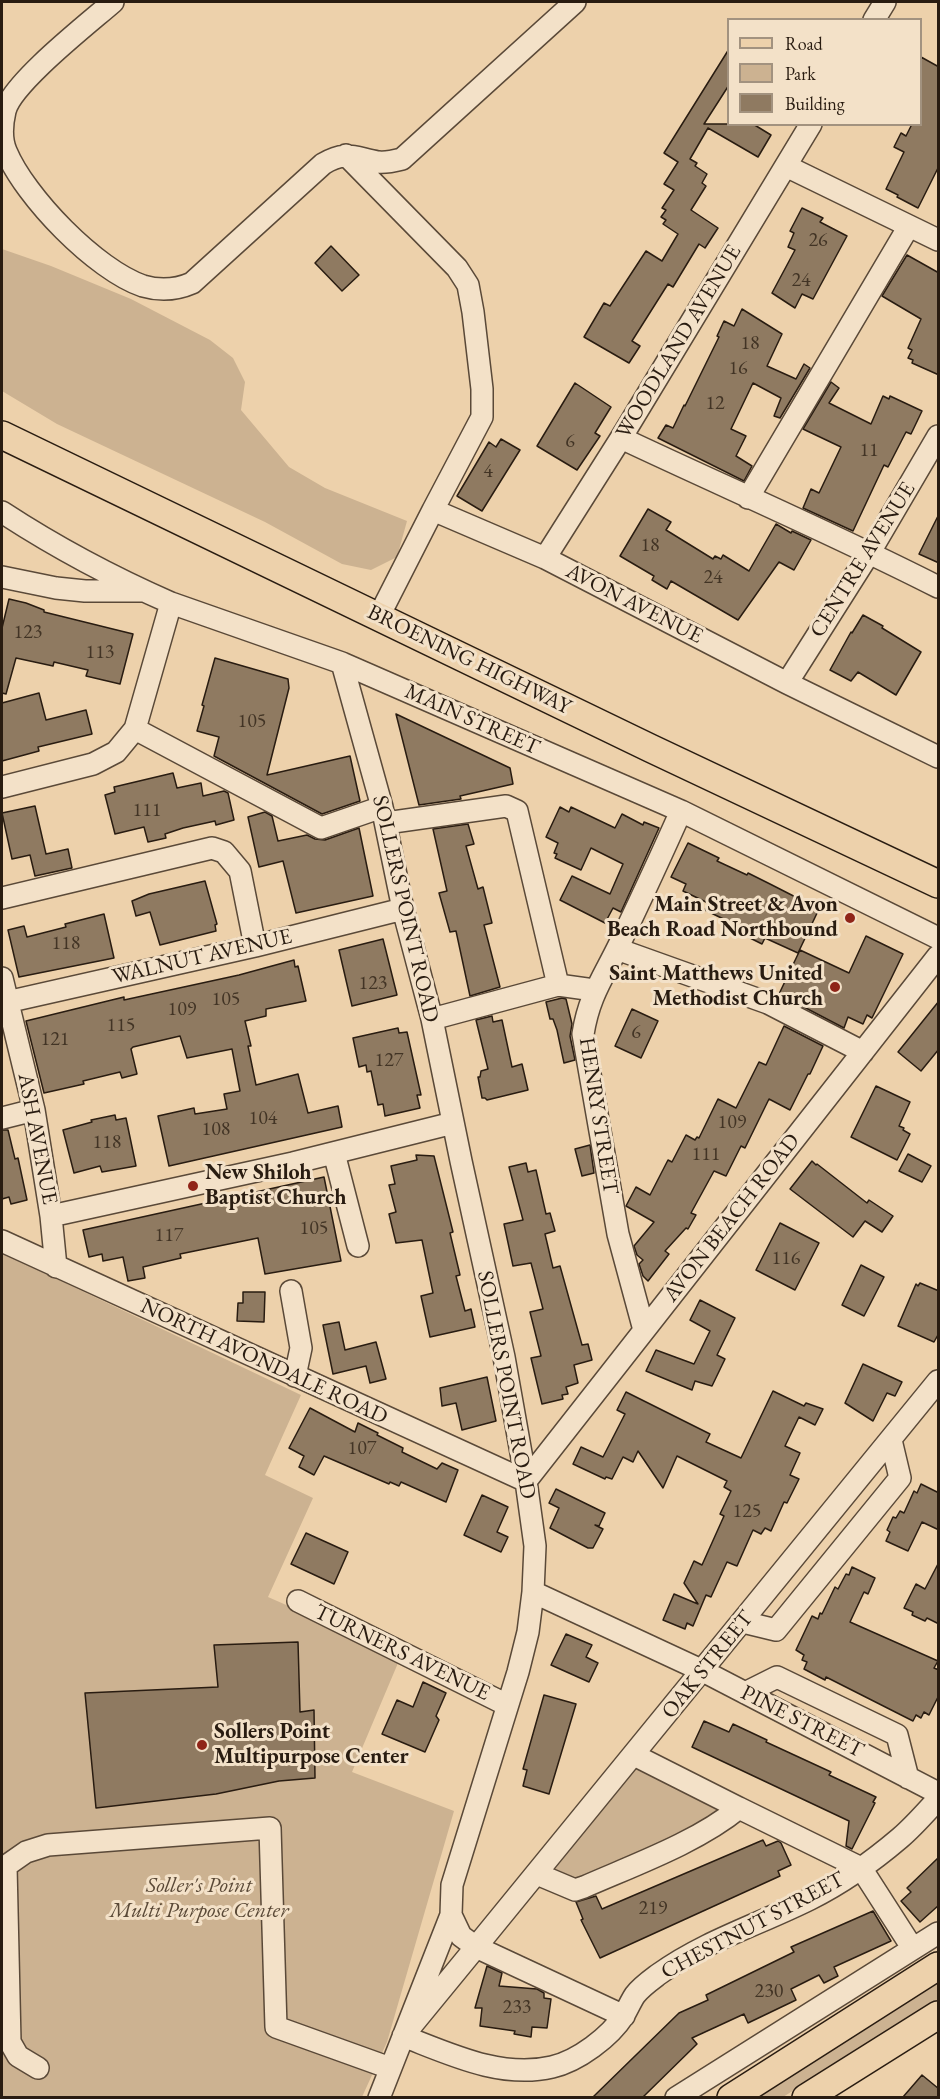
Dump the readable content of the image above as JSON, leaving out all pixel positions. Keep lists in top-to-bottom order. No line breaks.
{"streets":{"main road":["BROENING HIGHWAY"],"street":["WOODLAND AVENUE","CENTRE AVENUE","AVON AVENUE","MAIN STREET","SOLLERS POINT ROAD","WALNUT AVENUE","HENRY STREET","ASH AVENUE","AVON BEACH ROAD","NORTH AVONDALE ROAD","TURNERS AVENUE","OAK STREET","PINE STREET","CHESTNUT STREET"]},"crossings":[["WOODLAND AVENUE","AVON AVENUE"],["CENTRE AVENUE","AVON AVENUE"],["MAIN STREET","SOLLERS POINT ROAD"],["MAIN STREET","HENRY STREET"],["SOLLERS POINT ROAD","WALNUT AVENUE"],["SOLLERS POINT ROAD","AVON BEACH ROAD"],["SOLLERS POINT ROAD","NORTH AVONDALE ROAD"],["SOLLERS POINT ROAD","TURNERS AVENUE"],["SOLLERS POINT ROAD","OAK STREET"],["SOLLERS POINT ROAD","PINE STREET"],["SOLLERS POINT ROAD","CHESTNUT STREET"],["WALNUT AVENUE","ASH AVENUE"],["HENRY STREET","AVON BEACH ROAD"],["ASH AVENUE","NORTH AVONDALE ROAD"],["AVON BEACH ROAD","NORTH AVONDALE ROAD"],["OAK STREET","PINE STREET"],["OAK STREET","CHESTNUT STREET"]],"parks":["Soller's Point Multi Purpose Center"],"places":["Main Street & Avon Beach Road Northbound","Saint Matthews United Methodist Church","New Shiloh Baptist Church","Sollers Point Multipurpose Center"],"house_numbers":["26","24","18","16","12","6","11","4","18","24","123","113","105","111","118","123","105","109","115","6","121","127","104","109","108","118","111","105","117","116","107","125","219","230","233"],"legend":["Road","Park","Building"]}
